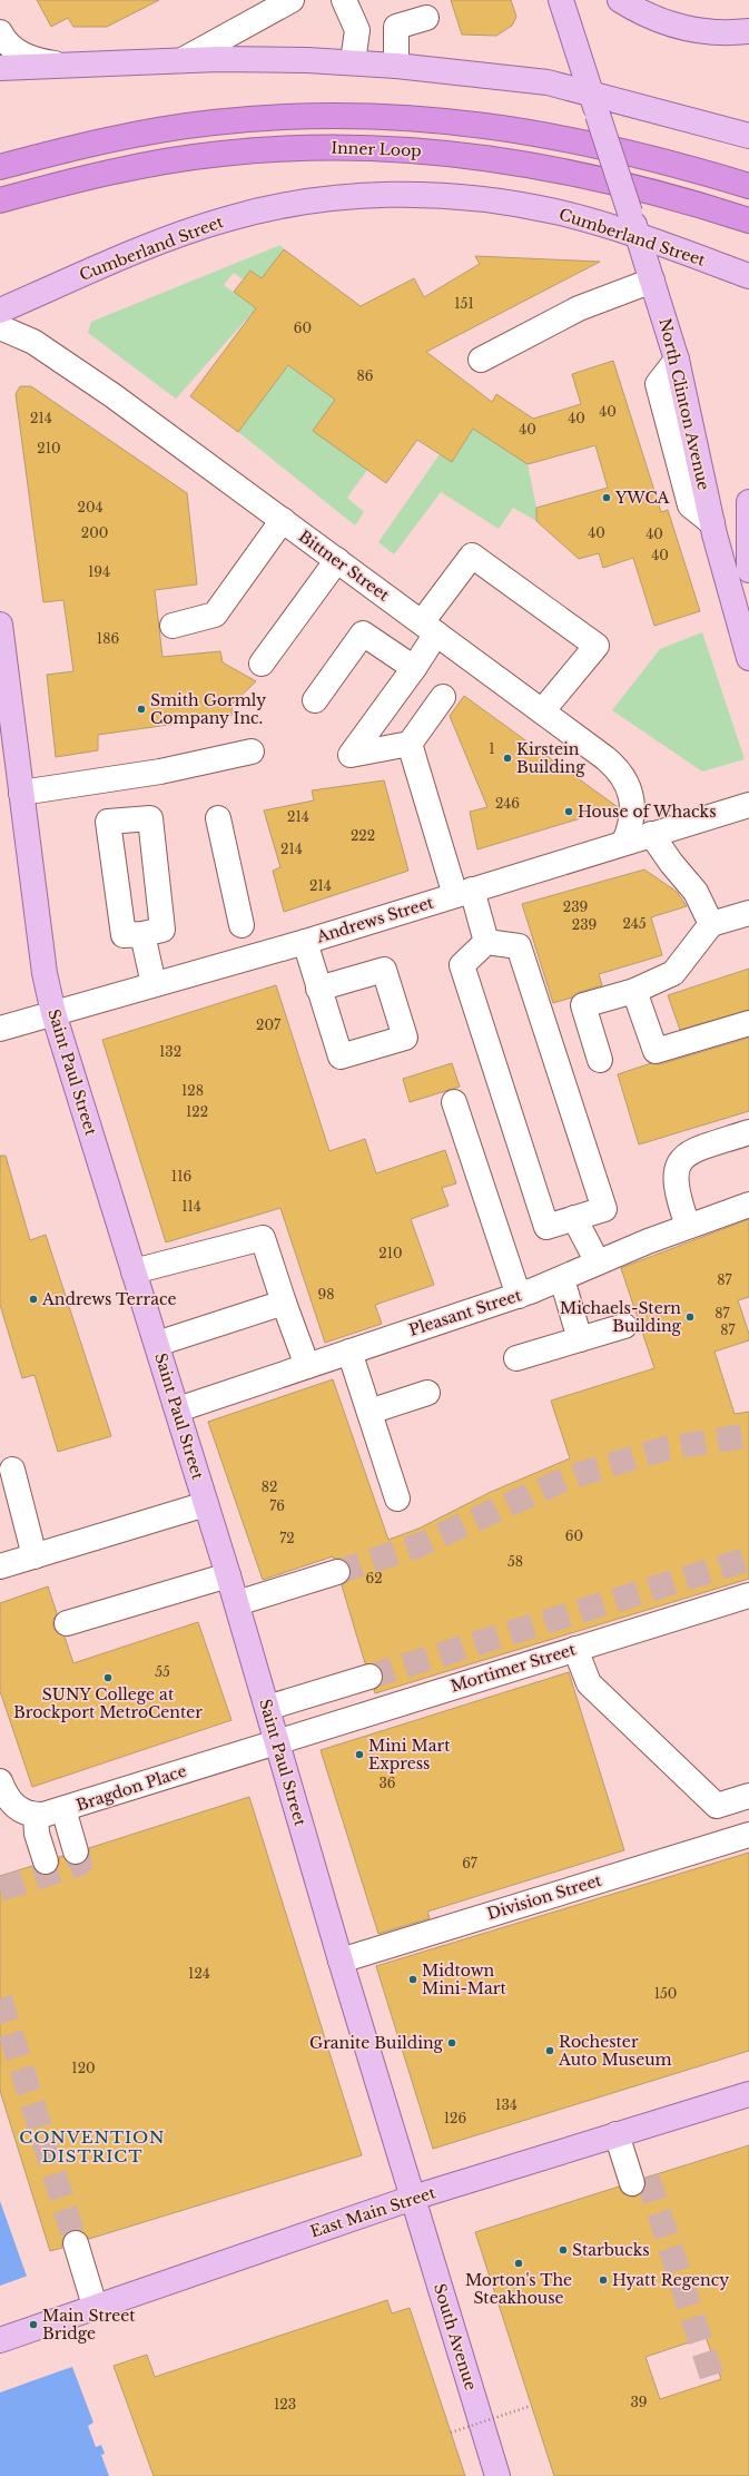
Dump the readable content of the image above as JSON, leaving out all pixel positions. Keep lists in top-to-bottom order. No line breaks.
{"streets":{"highway":["Inner Loop"],"main road":["Cumberland Street","North Clinton Avenue","Saint Paul Street","East Main Street","South Avenue"],"street":["Bittner Street","Andrews Street","Pleasant Street","Mortimer Street","Bragdon Place","Division Street"]},"crossings":[["Cumberland Street","North Clinton Avenue"],["Bittner Street","Andrews Street"],["Andrews Street","Saint Paul Street"],["Saint Paul Street","Pleasant Street"],["Saint Paul Street","Mortimer Street"],["Saint Paul Street","Bragdon Place"],["Saint Paul Street","Division Street"],["Saint Paul Street","East Main Street"],["Saint Paul Street","South Avenue"],["Mortimer Street","Bragdon Place"],["East Main Street","South Avenue"]],"districts":["CONVENTION DISTRICT"],"places":["YWCA","Smith Gormly Company Inc.","Kirstein Building","House of Whacks","Andrews Terrace","Michaels-Stern Building","SUNY College at Brockport MetroCenter","Mini Mart Express","Midtown Mini-Mart","Granite Building","Rochester Auto Museum","Starbucks","Morton's The Steakhouse","Hyatt Regency","Main Street Bridge"],"house_numbers":["151","60","86","40","214","40","40","210","204","200","40","40","40","194","186","1","246","214","222","214","214","239","245","239","207","132","128","122","116","114","210","87","98","87","87","82","76","60","72","58","62","55","36","67","124","150","120","134","126","39","123"]}
